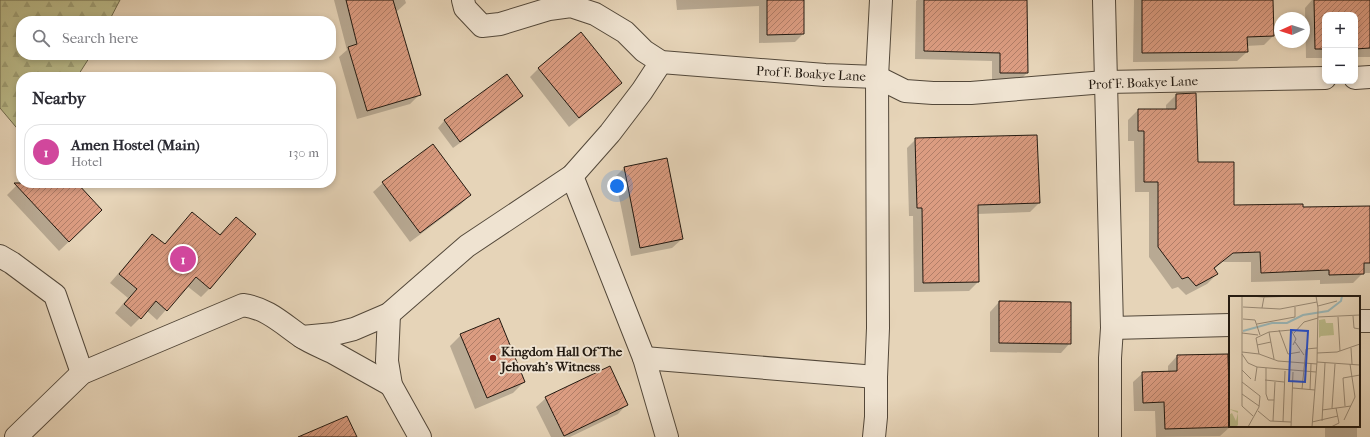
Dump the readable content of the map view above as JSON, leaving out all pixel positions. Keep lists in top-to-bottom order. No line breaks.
{"streets":{"street":["Prof F. Boakye Lane"]},"places":["Kingdom Hall Of The Jehovah's Witness"],"north":"left","page":{"map_buttons":["+","−"],"search":"Search here","heading":"Nearby","list":[{"mark":"1","name":"Amen Hostel (Main)","note":"Hotel","value":"130 m"}],"pins":"1"}}
